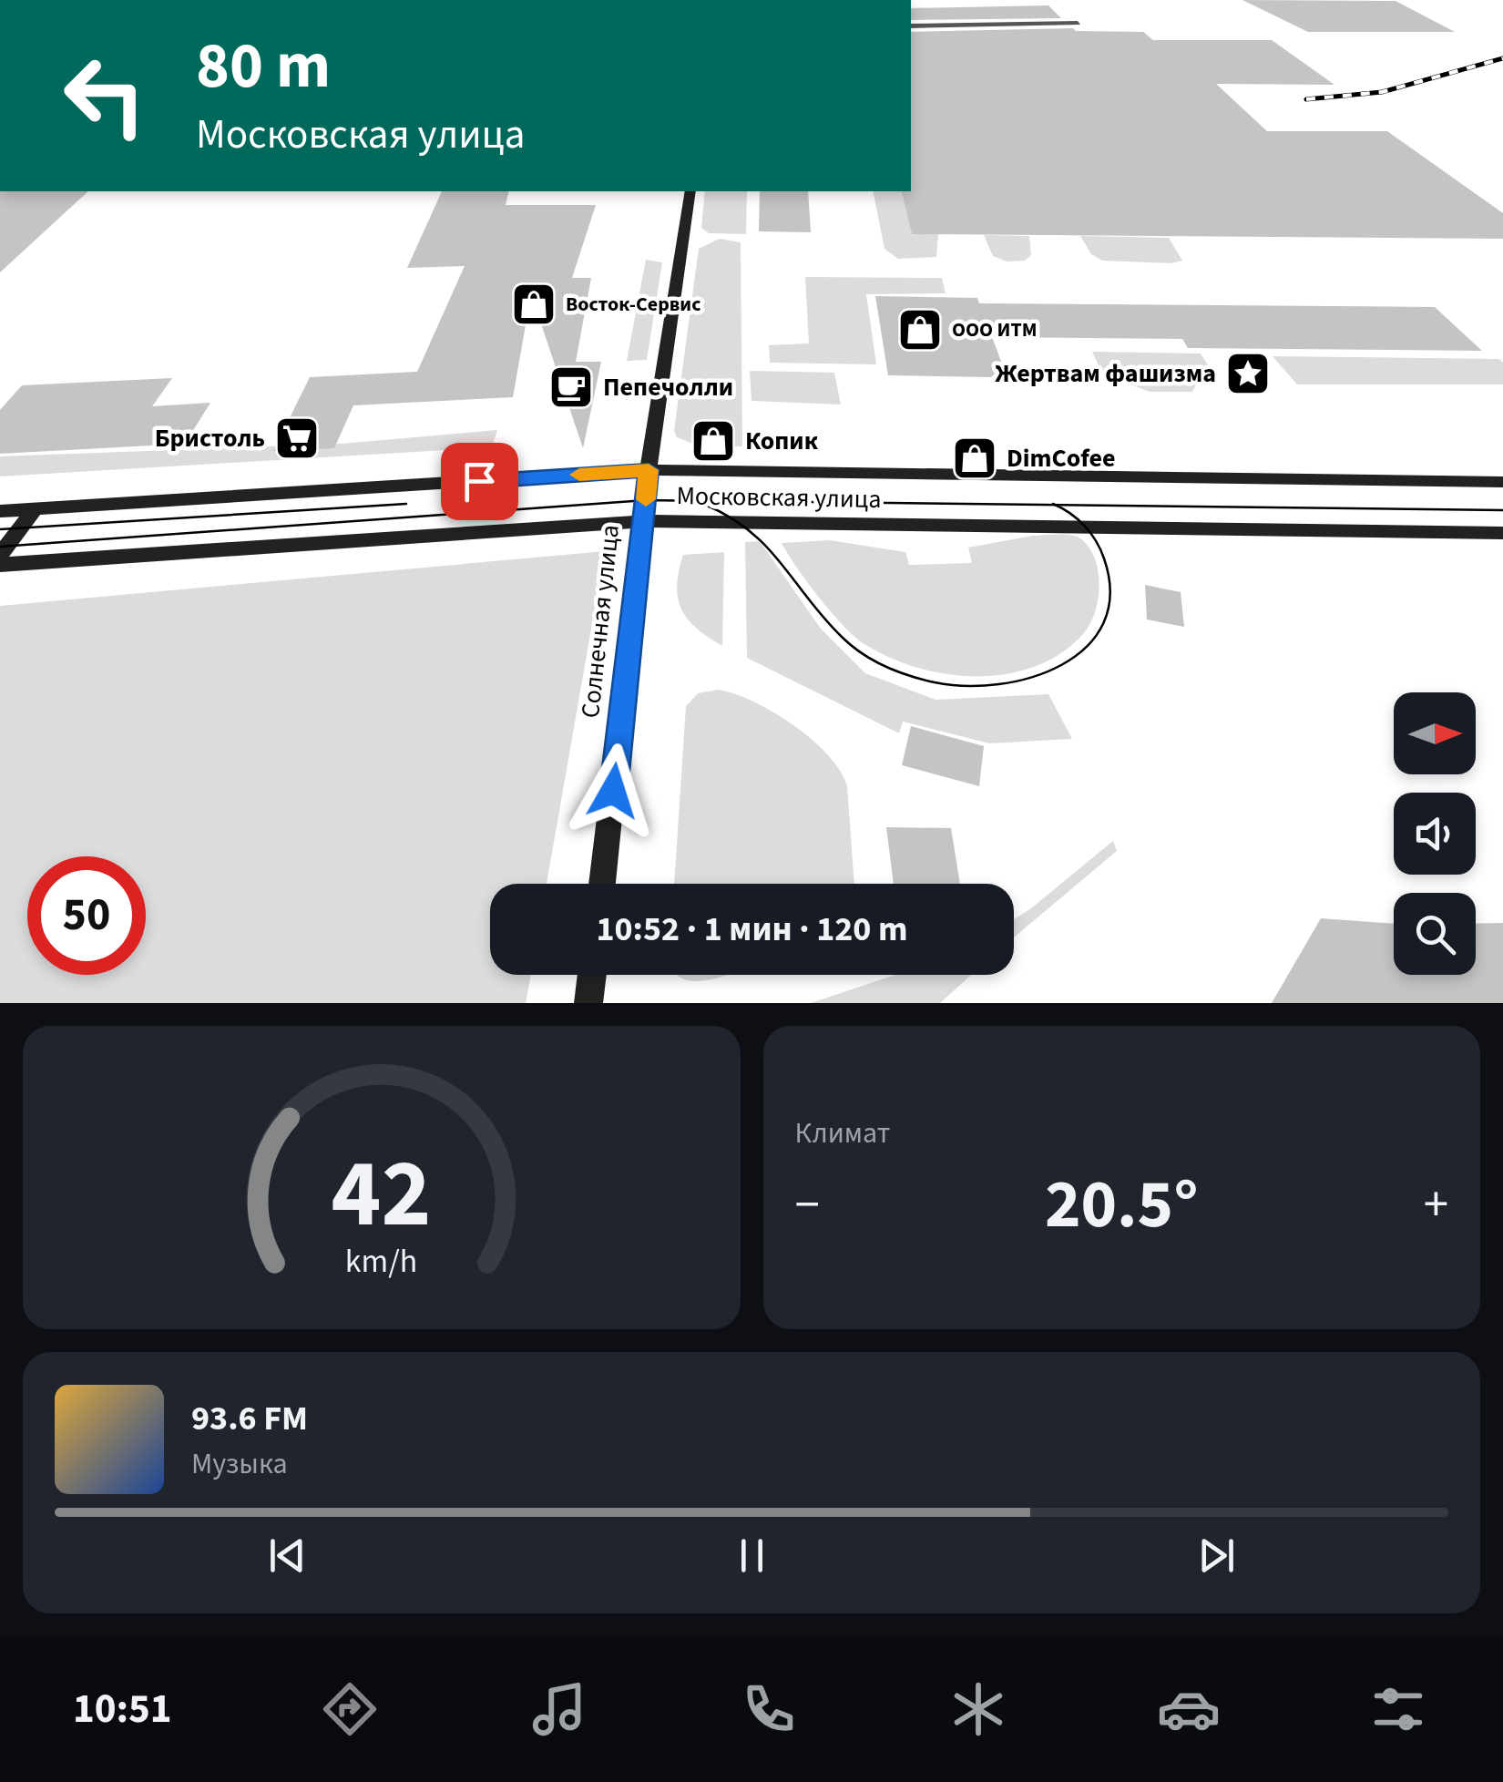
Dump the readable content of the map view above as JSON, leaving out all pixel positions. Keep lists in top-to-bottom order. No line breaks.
{"streets":{"street":["Московская улица","Солнечная улица"]},"crossings":[["Московская улица","Солнечная улица"]],"places":{"shop":["Восток-Сервис","ООО ИТМ","Копик","DimCofee"],"place":["Жертвам фашизма"],"cafe":["Пепечолли"],"supermarket":["Бристоль"]},"north":"right","page":{"turn":["80 m","Московская улица"],"limit":"50","trip":"10:52 · 1 мин · 120 m","tile":"Климат","heat":["−","20.5°","+"],"song":["93.6 FM","Музыка"],"tabs":"10:51","gauge":["42","km/h"]}}
